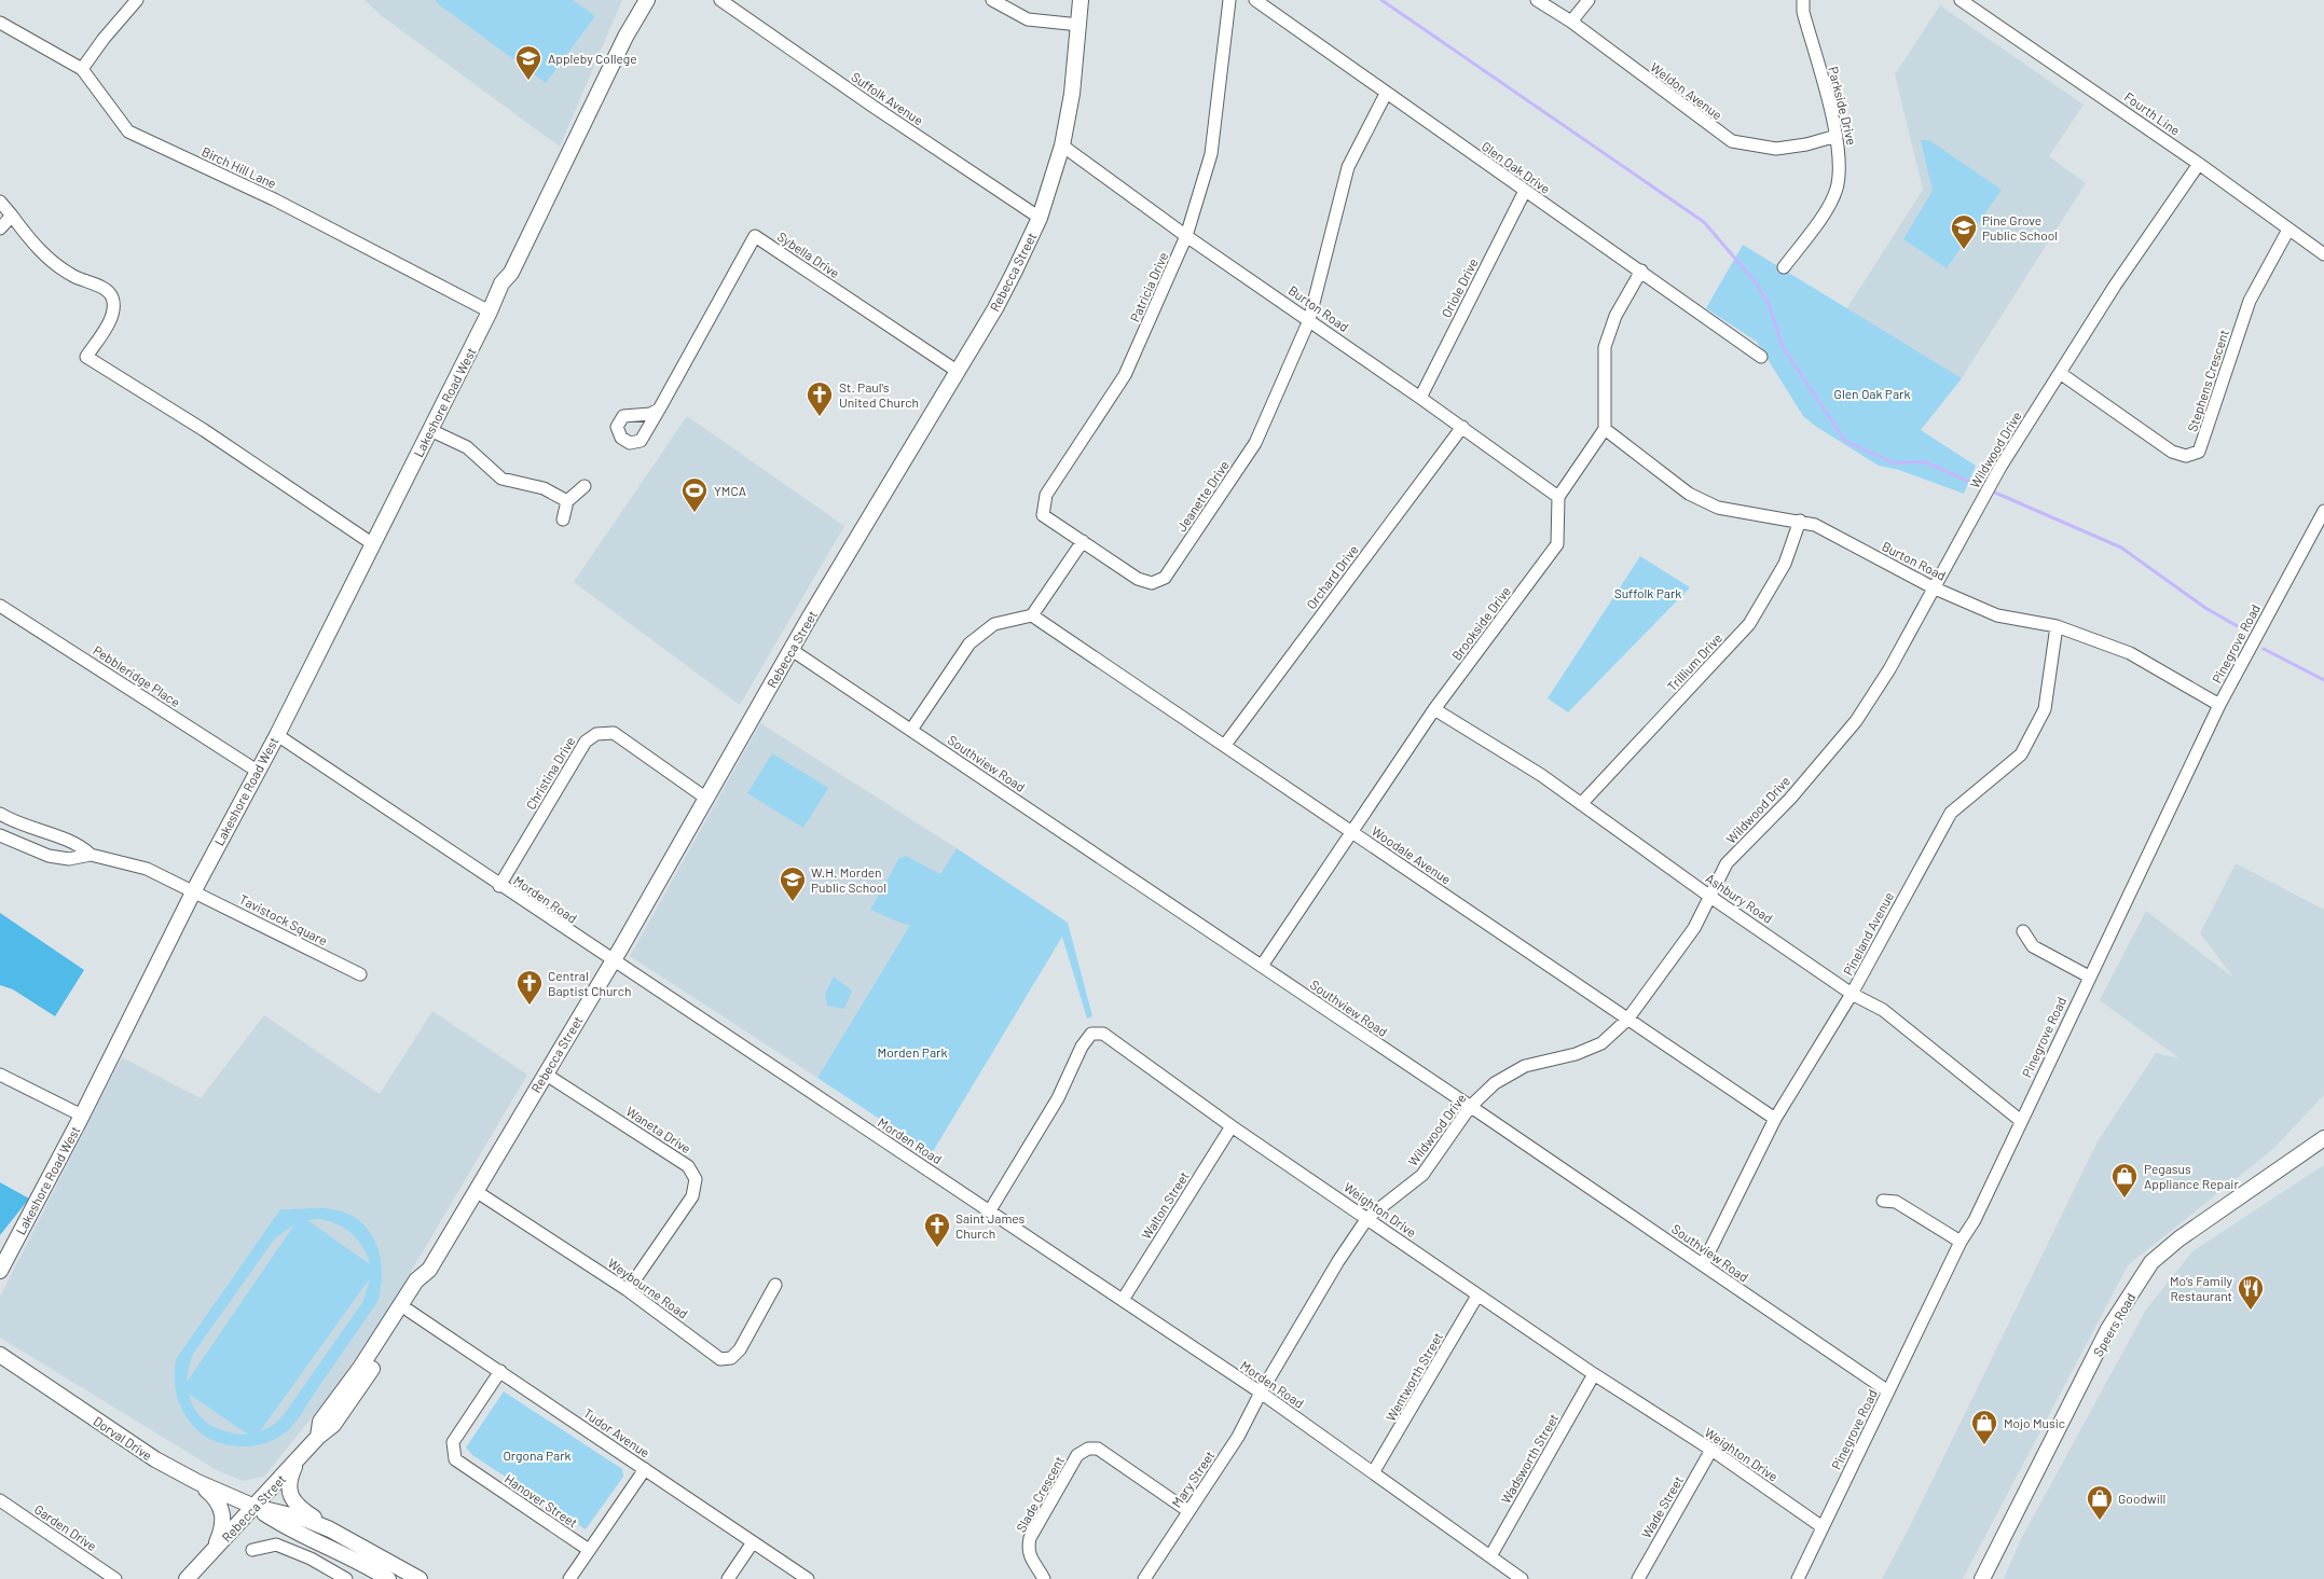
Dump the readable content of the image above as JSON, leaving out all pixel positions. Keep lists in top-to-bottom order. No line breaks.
{"streets":{"main road":["Rebecca Street","Lakeshore Road West","Speers Road","Dorval Drive"],"street":["Weldon Avenue","Suffolk Avenue","Parkside Drive","Fourth Line","Birch Hill Lane","Glen Oak Drive","Sybella Drive","Patricia Drive","Oriole Drive","Burton Road","Stephens Crescent","Wildwood Drive","Jeanette Drive","Orchard Drive","Brookside Drive","Pinegrove Road","Trillium Drive","Pebbleridge Place","Southview Road","Christina Drive","Woodale Avenue","Ashbury Road","Morden Road","Tavistock Square","Pineland Avenue","Waneta Drive","Walton Street","Weighton Drive","Weybourne Road","Wentworth Street","Tudor Avenue","Wadsworth Street","Mary Street","Slade Crescent","Hanover Street","Wade Street","Garden Drive"]},"crossings":[["Weldon Avenue","Parkside Drive"],["Suffolk Avenue","Rebecca Street"],["Fourth Line","Stephens Crescent"],["Fourth Line","Wildwood Drive"],["Birch Hill Lane","Lakeshore Road West"],["Glen Oak Drive","Oriole Drive"],["Glen Oak Drive","Jeanette Drive"],["Sybella Drive","Rebecca Street"],["Rebecca Street","Burton Road"],["Rebecca Street","Southview Road"],["Rebecca Street","Christina Drive"],["Rebecca Street","Morden Road"],["Rebecca Street","Waneta Drive"],["Rebecca Street","Weybourne Road"],["Rebecca Street","Tudor Avenue"],["Rebecca Street","Dorval Drive"],["Patricia Drive","Burton Road"],["Patricia Drive","Jeanette Drive"],["Oriole Drive","Burton Road"],["Burton Road","Wildwood Drive"],["Burton Road","Jeanette Drive"],["Burton Road","Orchard Drive"],["Burton Road","Brookside Drive"],["Burton Road","Pinegrove Road"],["Burton Road","Trillium Drive"],["Burton Road","Pineland Avenue"],["Stephens Crescent","Wildwood Drive"],["Lakeshore Road West","Pebbleridge Place"],["Lakeshore Road West","Morden Road"],["Lakeshore Road West","Tavistock Square"],["Wildwood Drive","Southview Road"],["Wildwood Drive","Woodale Avenue"],["Wildwood Drive","Ashbury Road"],["Wildwood Drive","Morden Road"],["Wildwood Drive","Weighton Drive"],["Wildwood Drive","Mary Street"],["Orchard Drive","Woodale Avenue"],["Brookside Drive","Southview Road"],["Brookside Drive","Woodale Avenue"],["Brookside Drive","Ashbury Road"],["Pinegrove Road","Southview Road"],["Pinegrove Road","Ashbury Road"],["Pinegrove Road","Weighton Drive"],["Trillium Drive","Ashbury Road"],["Southview Road","Pineland Avenue"],["Christina Drive","Morden Road"],["Woodale Avenue","Pineland Avenue"],["Ashbury Road","Pineland Avenue"],["Morden Road","Walton Street"],["Morden Road","Weighton Drive"],["Morden Road","Wentworth Street"],["Morden Road","Wadsworth Street"],["Morden Road","Mary Street"],["Waneta Drive","Weybourne Road"],["Walton Street","Weighton Drive"],["Weighton Drive","Wentworth Street"],["Weighton Drive","Wadsworth Street"],["Weighton Drive","Wade Street"],["Tudor Avenue","Hanover Street"],["Mary Street","Slade Crescent"]],"parks":["Glen Oak Park","Suffolk Park","Morden Park","Orgona Park"],"places":{"school or university":["Appleby College","Pine Grove Public School","W.H. Morden Public School"],"church":["St. Paul's United Church","Central Baptist Church","Saint James Church"],"sports":["YMCA"],"shop":["Pegasus Appliance Repair","Mojo Music","Goodwill"],"restaurant":["Mo‘s Family Restaurant"]}}
